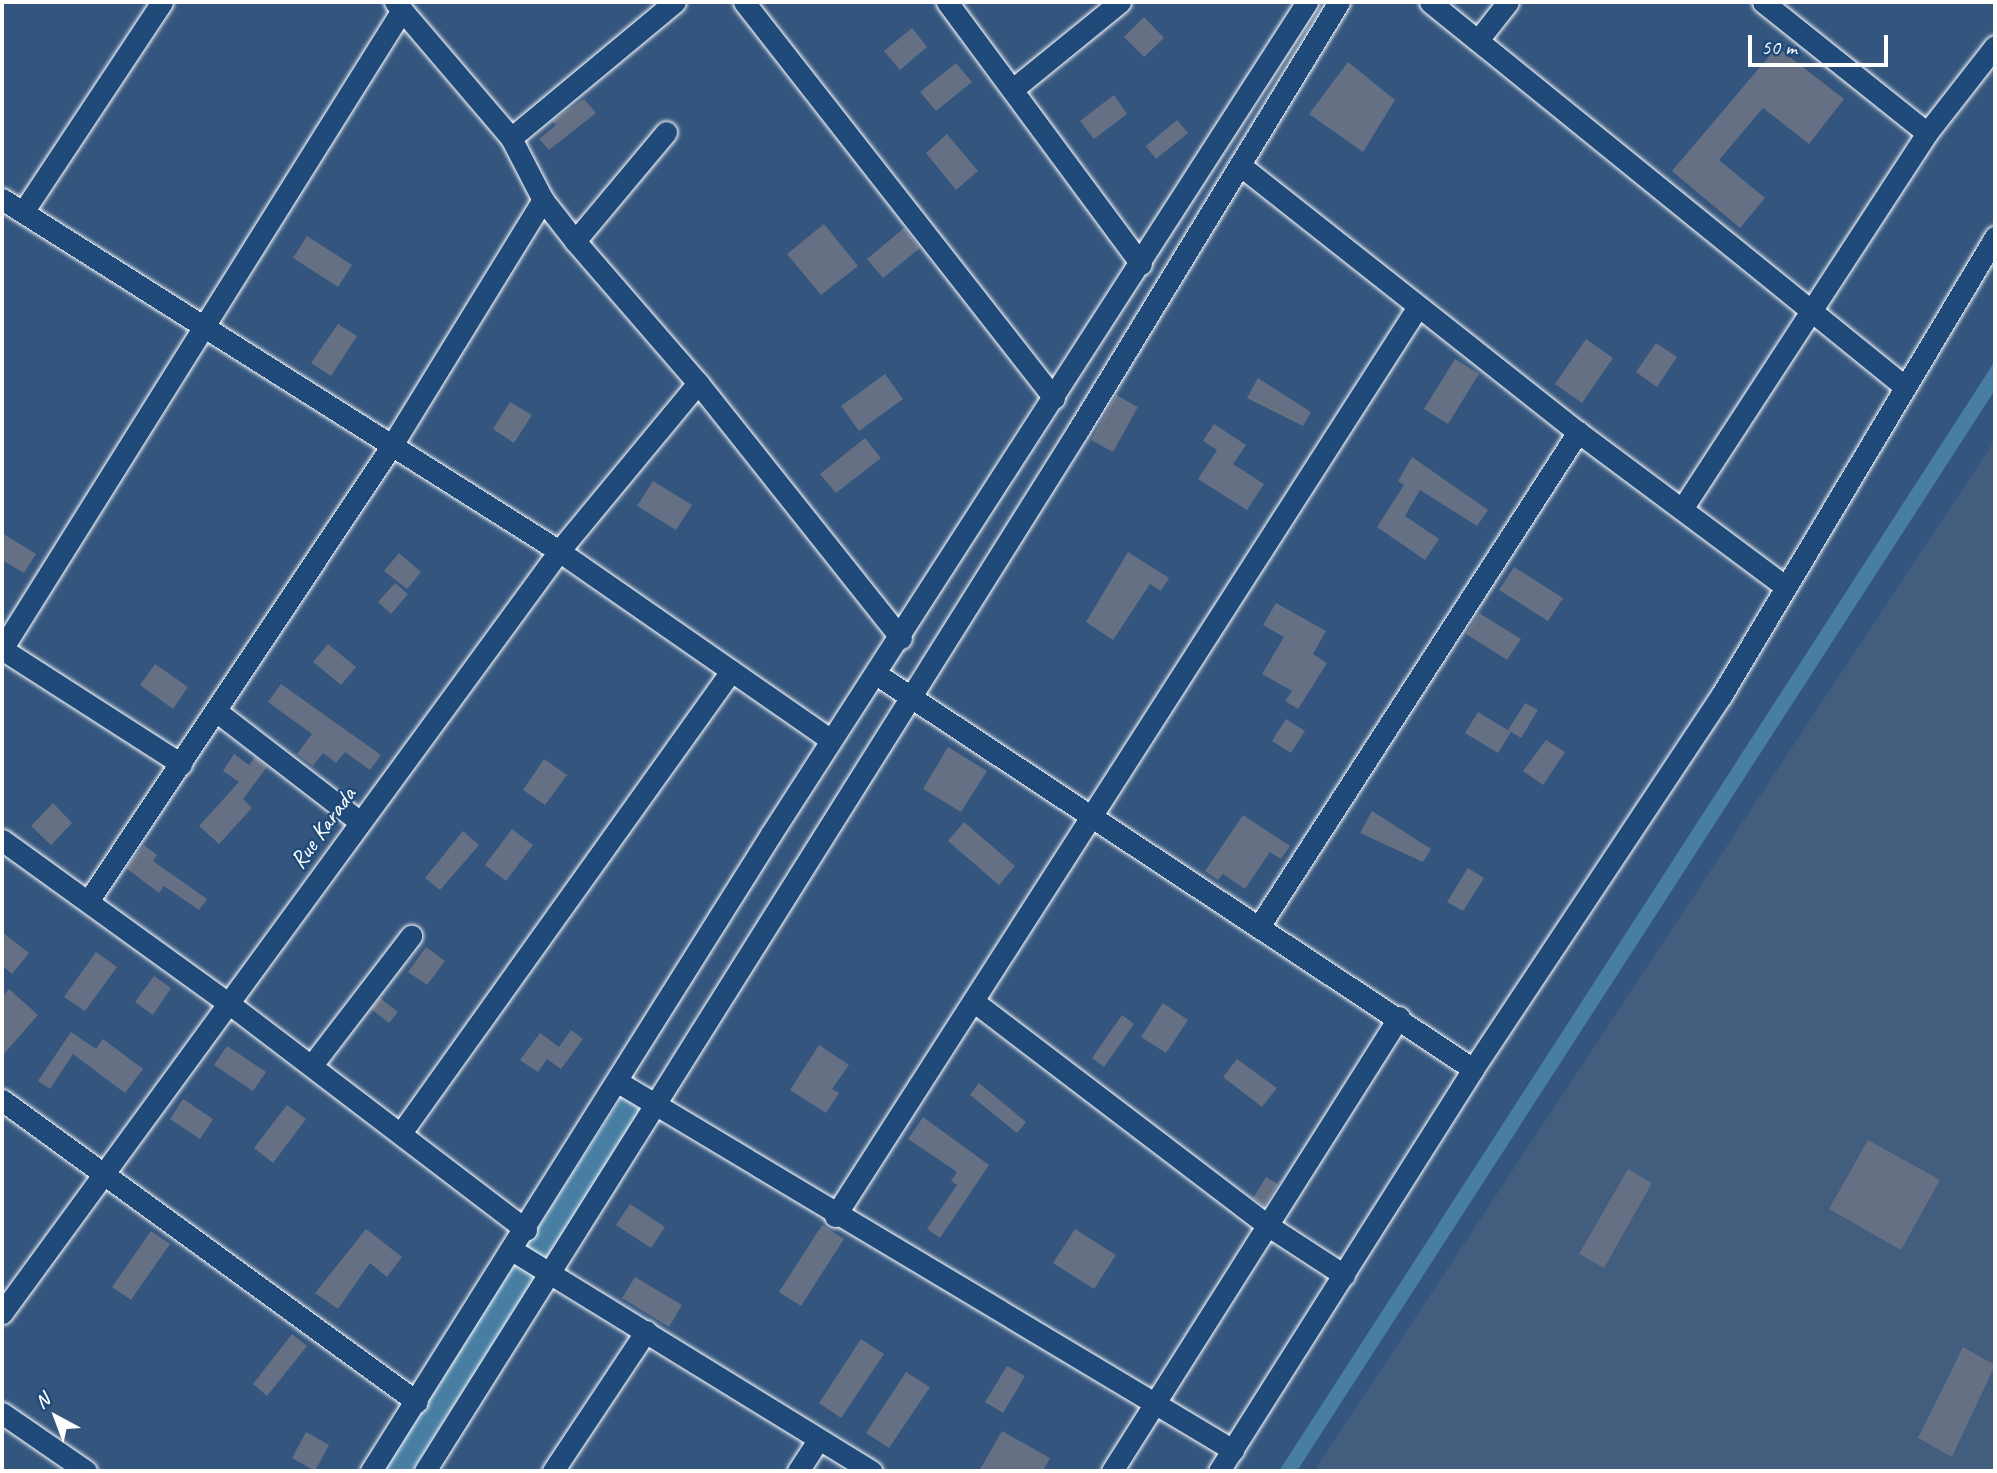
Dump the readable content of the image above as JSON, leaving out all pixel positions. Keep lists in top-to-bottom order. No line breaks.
{"streets":{"street":["Rue Karada"]},"scale_bar":"50 m","north":"top left"}
